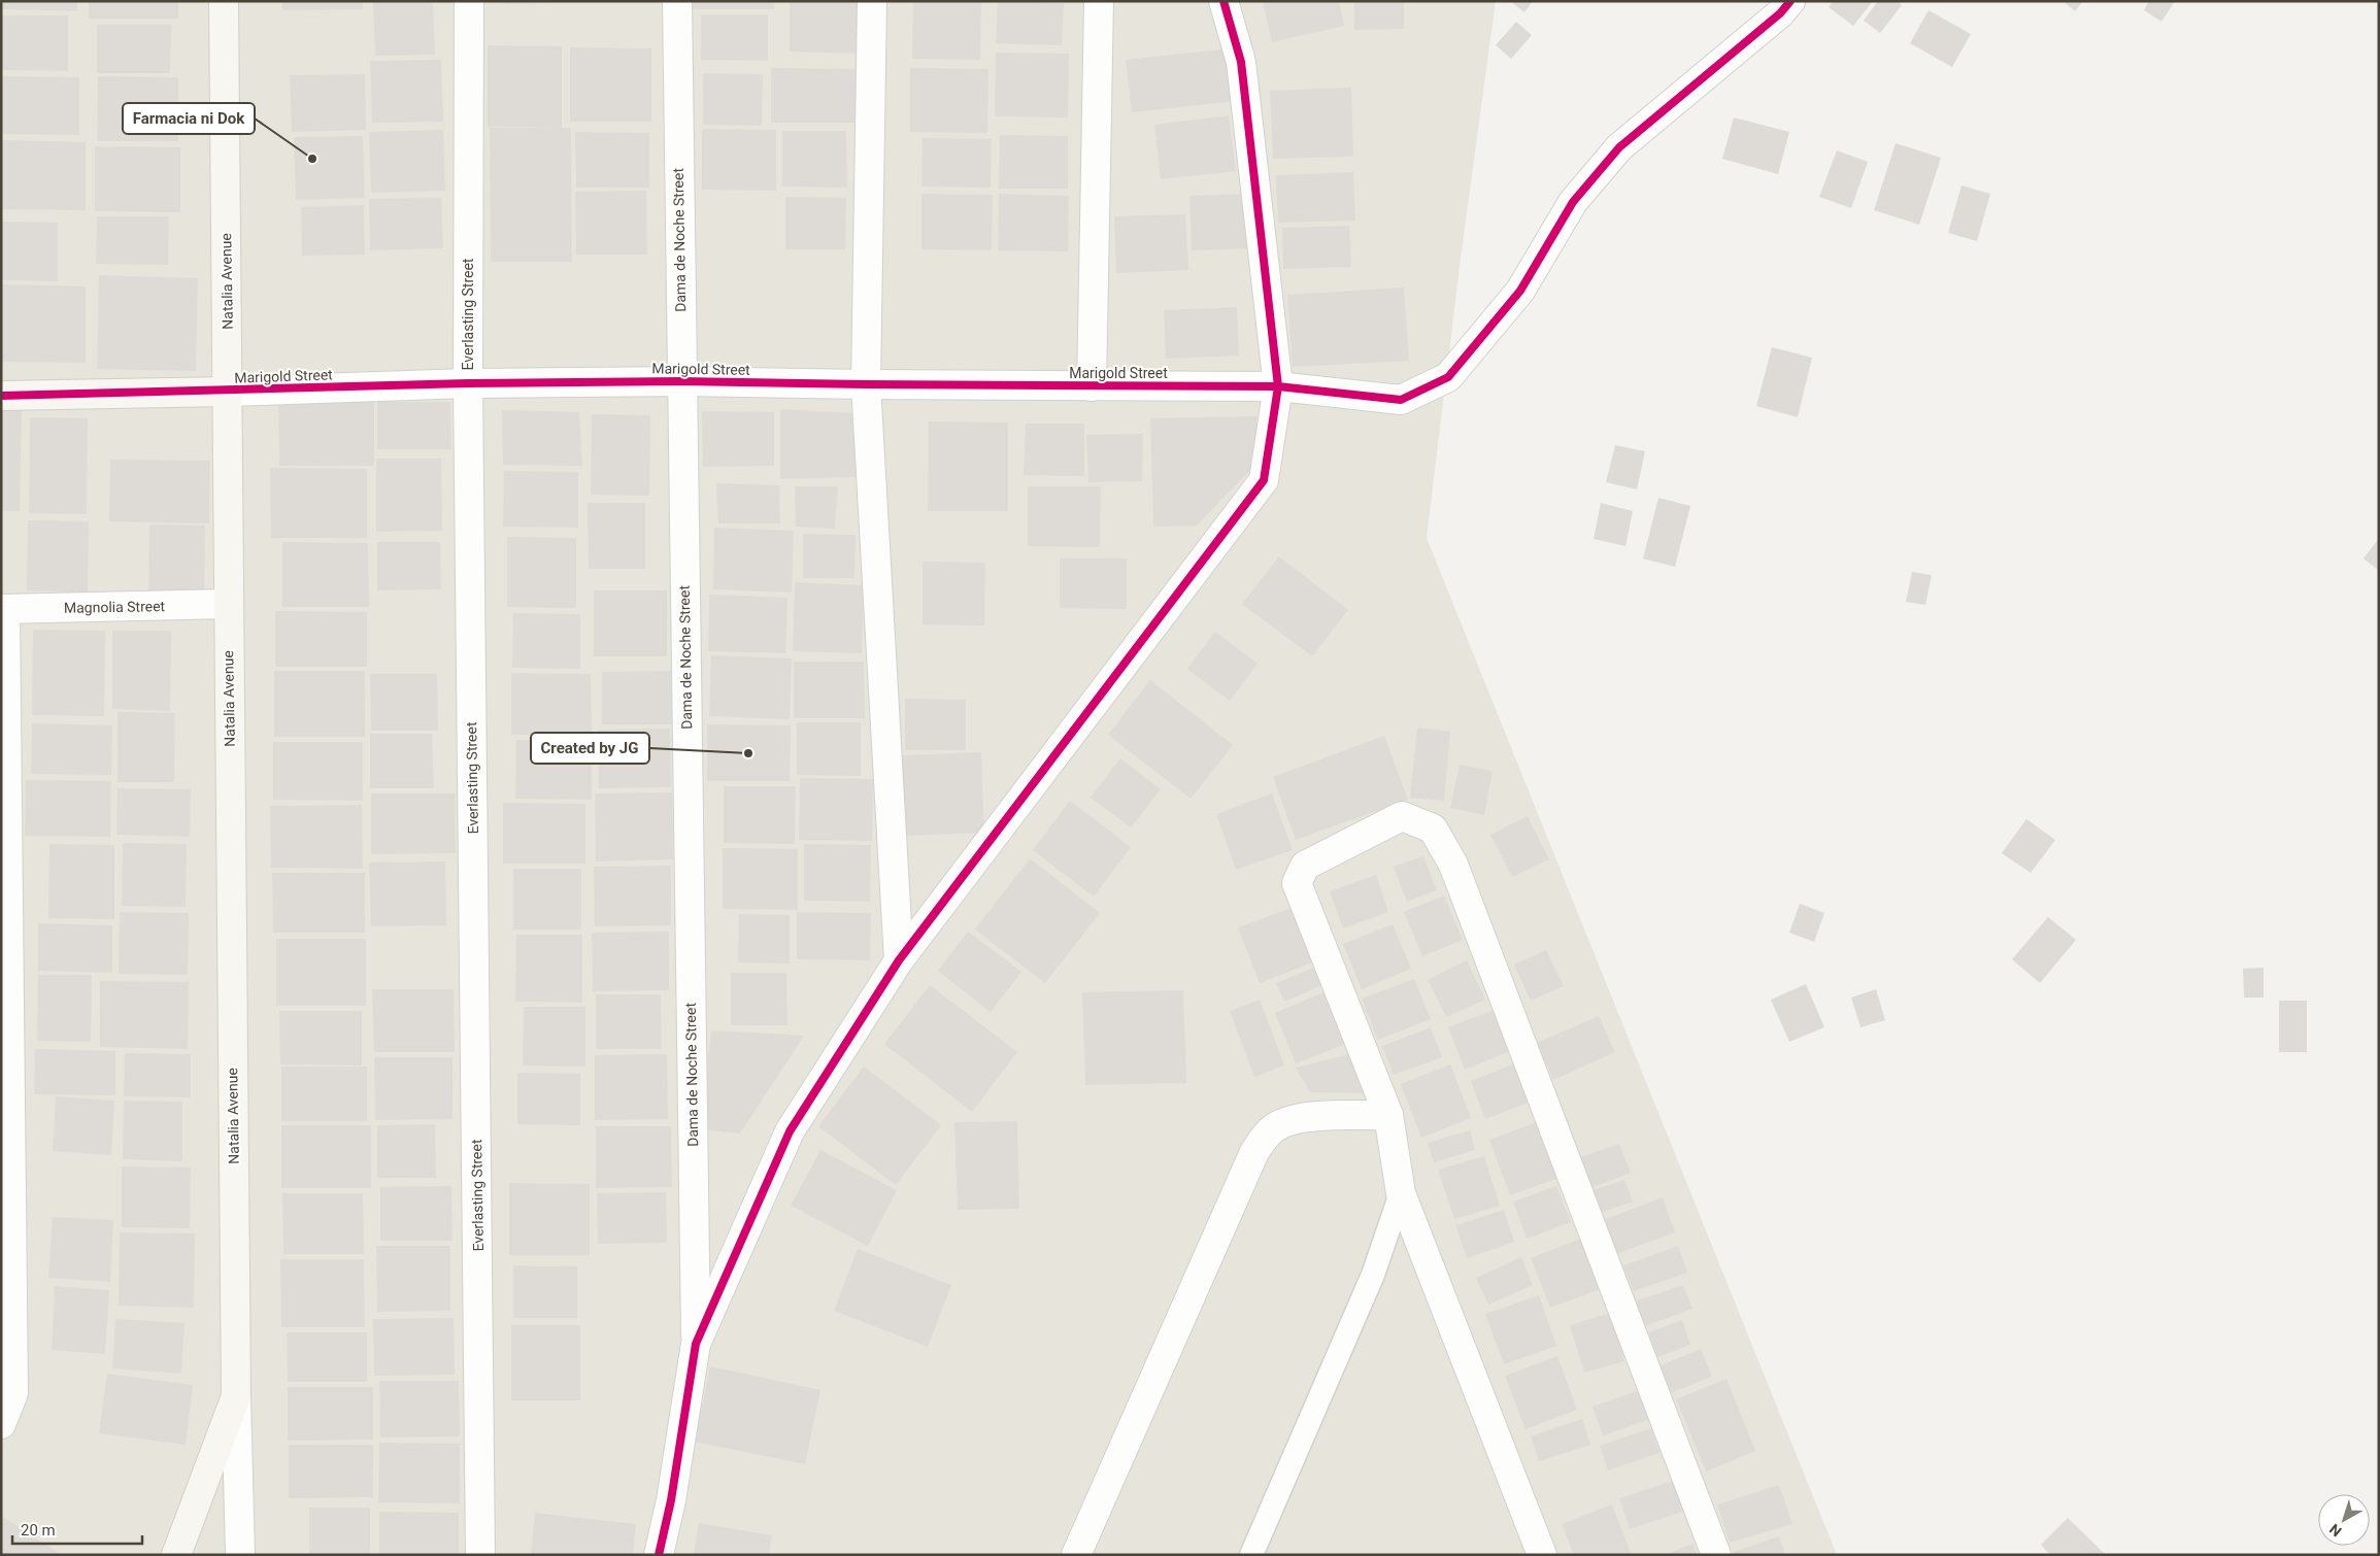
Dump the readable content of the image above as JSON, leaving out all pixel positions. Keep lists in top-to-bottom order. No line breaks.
{"streets":{"street":["Dama de Noche Street","Natalia Avenue","Everlasting Street","Marigold Street","Magnolia Street"]},"crossings":[["Dama de Noche Street","Marigold Street"],["Natalia Avenue","Marigold Street"],["Natalia Avenue","Magnolia Street"],["Everlasting Street","Marigold Street"]],"places":["Farmacia ni Dok","Created by JG"],"scale_bar":"20 m","north":"bottom left"}
